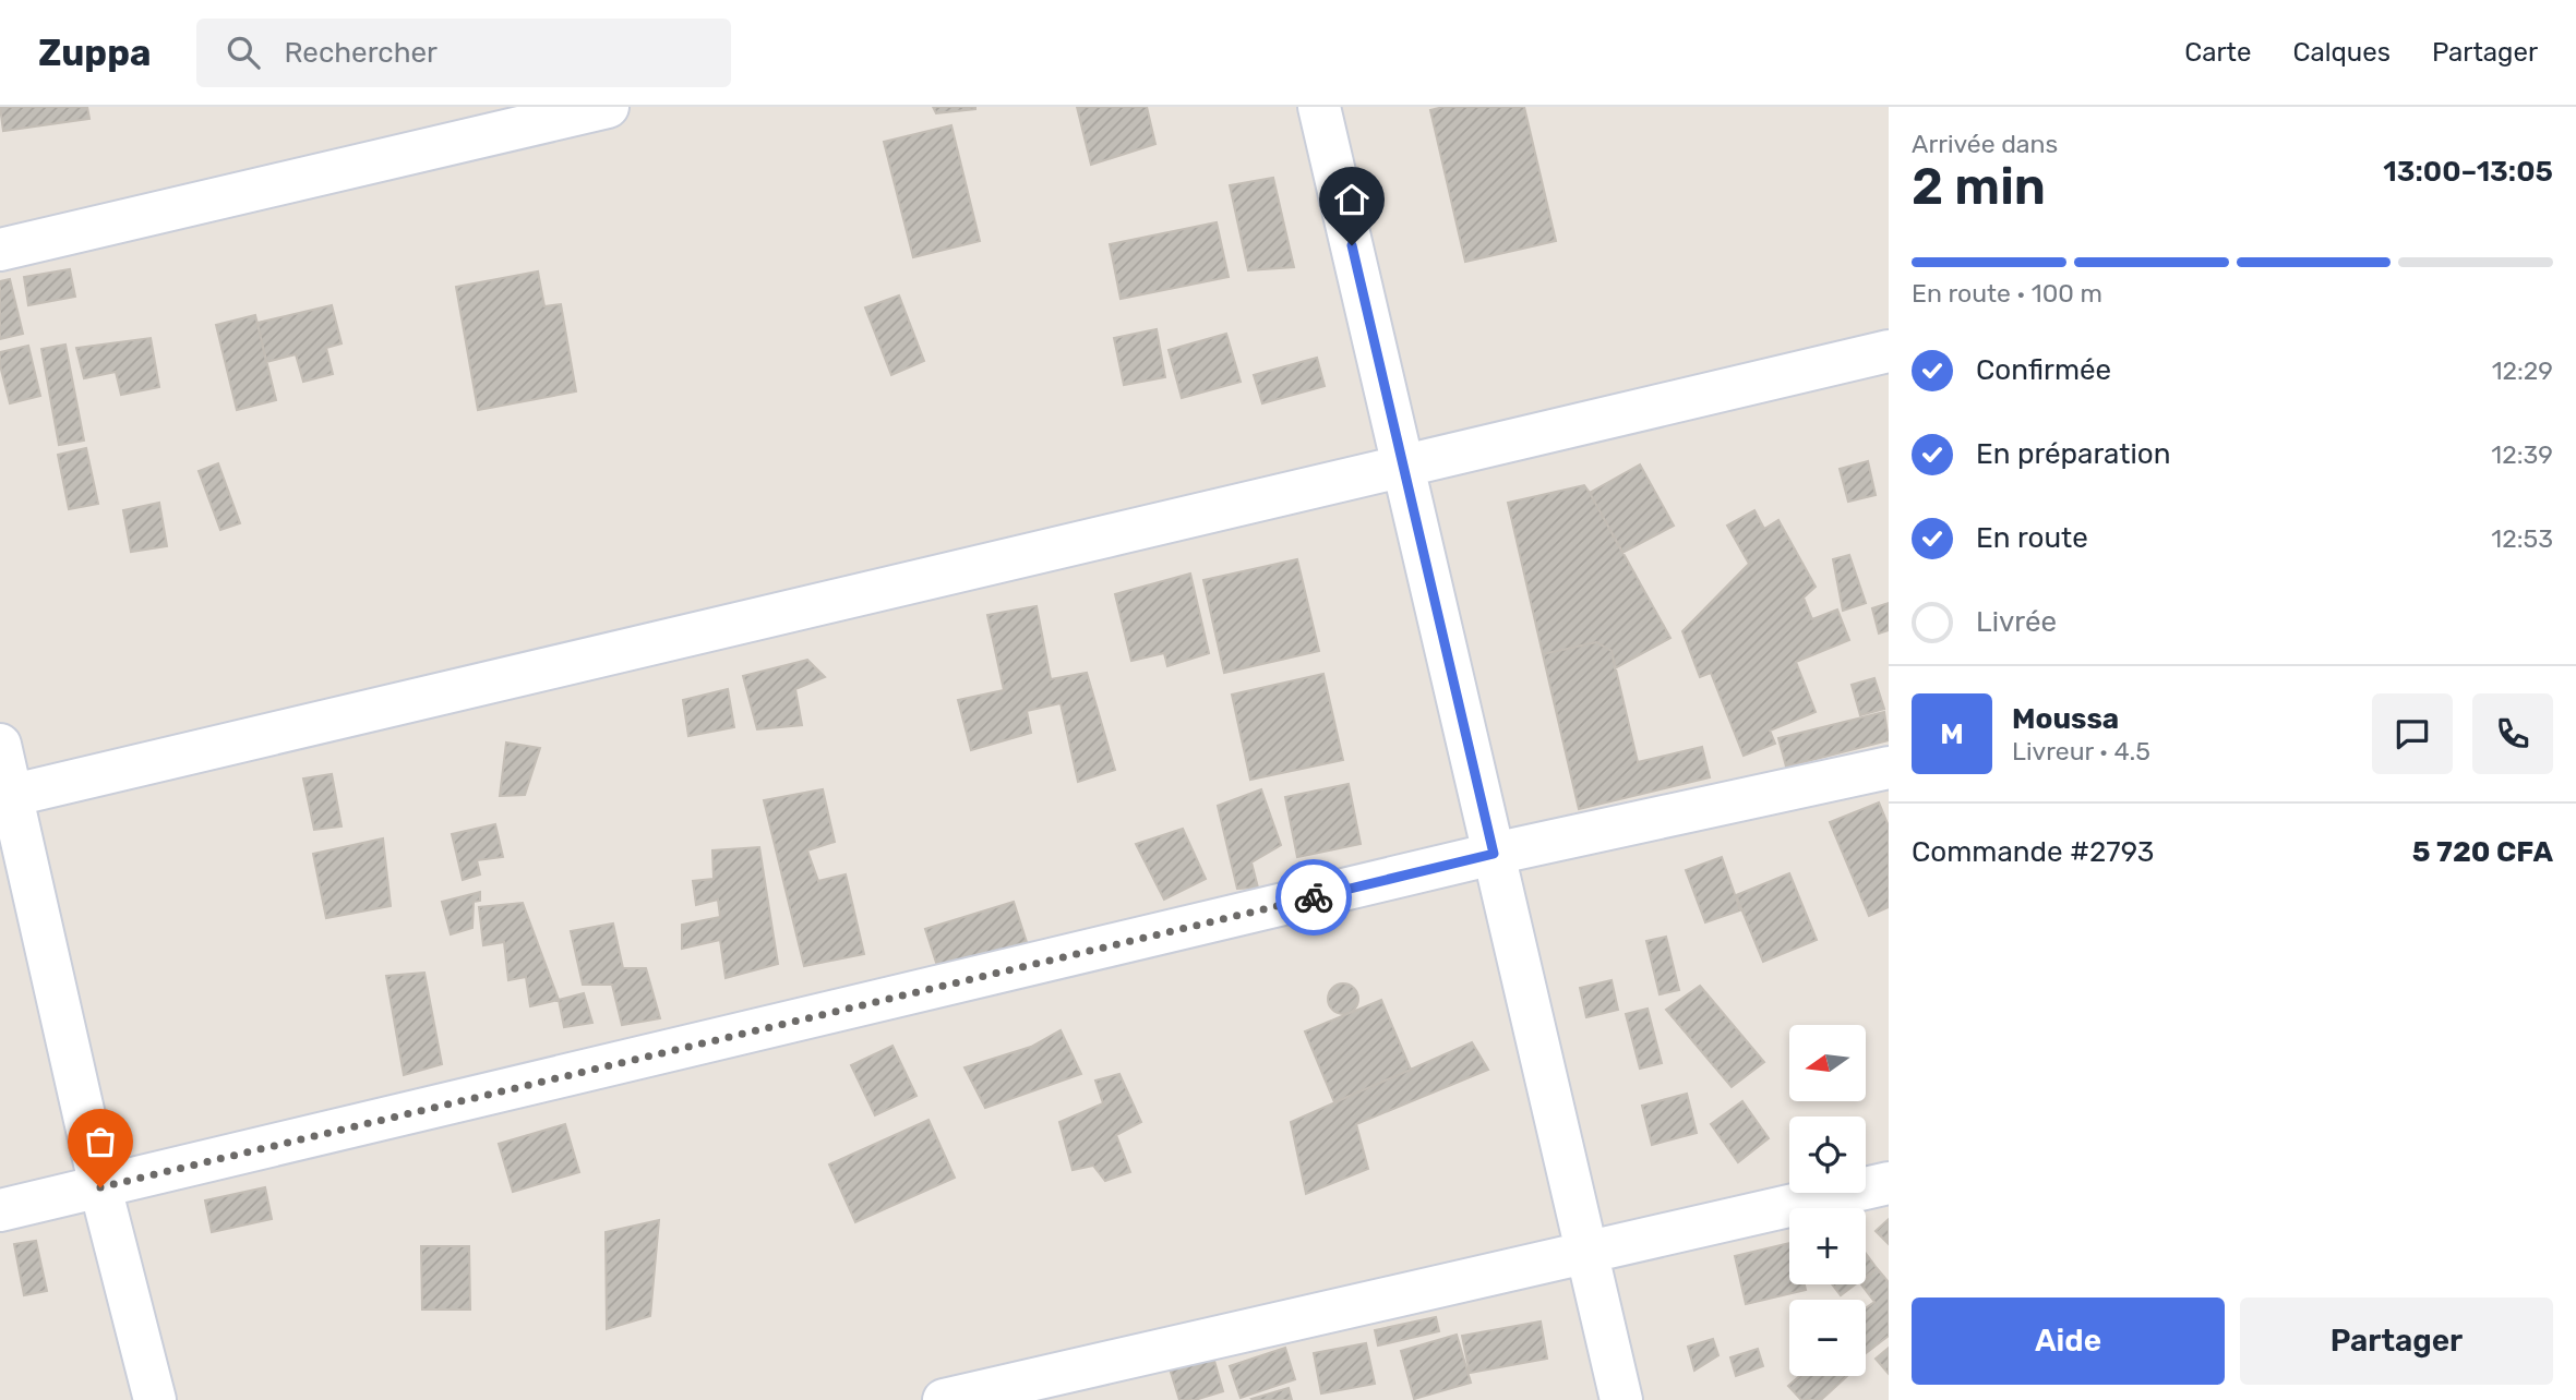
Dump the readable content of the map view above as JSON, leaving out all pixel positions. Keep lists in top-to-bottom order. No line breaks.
{"north":"left","page":{"header":"Zuppa","search":"Rechercher","nav":["Carte","Calques","Partager"],"heading":["2 min","Arrivée dans","13:00–13:05"],"panel":["Moussa","Livreur · 4.5","Commande #2793","5 720 CFA"],"bar":"En route · 100 m","list":[["Confirmée","12:29"],["En préparation","12:39"],["En route","12:53"],"Livrée"],"round":"M","map_buttons":["+","−"],"buttons":["Aide","Partager"]}}
